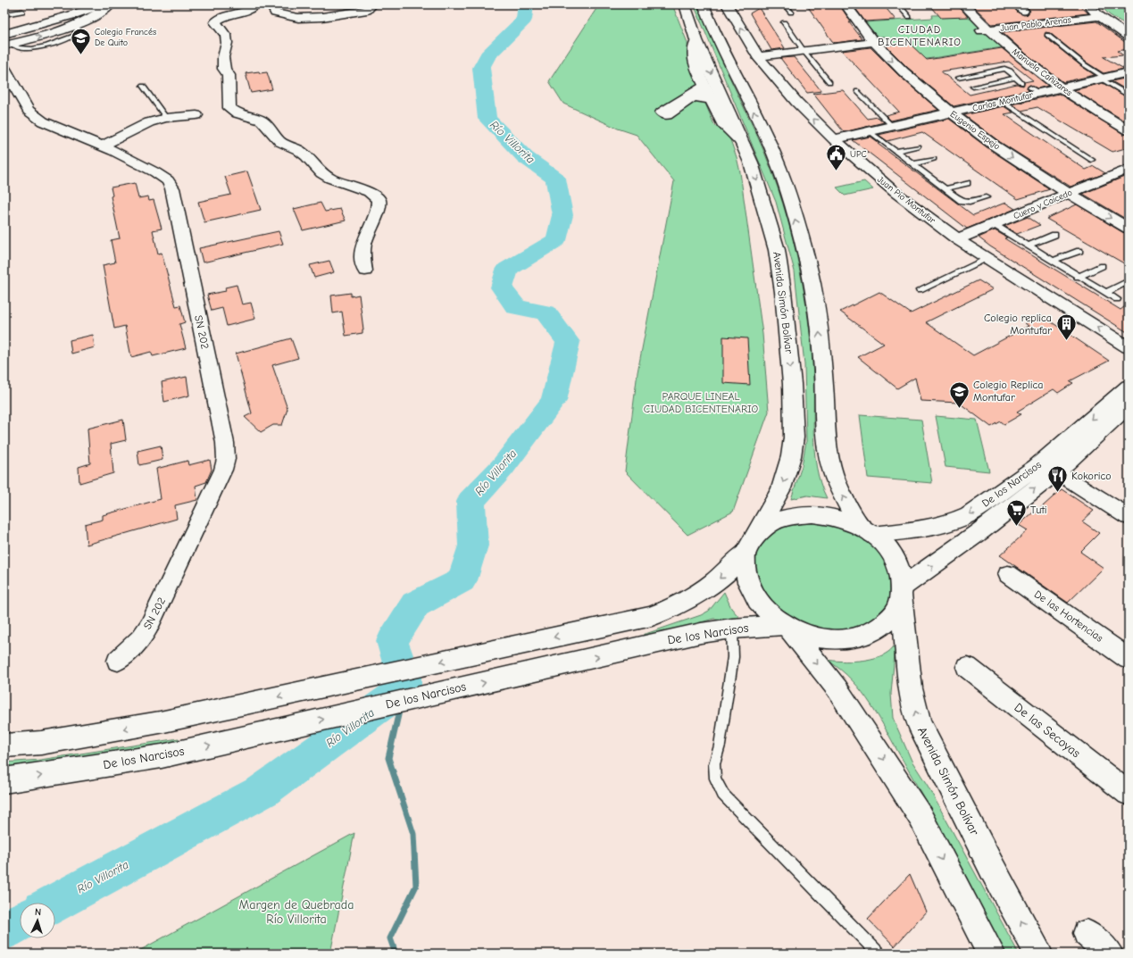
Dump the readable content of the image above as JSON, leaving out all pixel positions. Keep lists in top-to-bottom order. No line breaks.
{"streets":{"main road":["Avenida Simón Bolívar","De los Narcisos"],"street":["Juan Pablo Arenas","Manuela Cañizares","Carlos Montufar","Eugenio Espejo","Juan Pio Montufar","Cuero y Caicedo","SN 202","De las Hortencias","De las Secoyas"]},"crossings":[["Juan Pablo Arenas","Manuela Cañizares"],["Manuela Cañizares","Carlos Montufar"],["Carlos Montufar","Eugenio Espejo"],["Carlos Montufar","Juan Pio Montufar"],["Eugenio Espejo","Cuero y Caicedo"],["Juan Pio Montufar","Cuero y Caicedo"],["Avenida Simón Bolívar","De los Narcisos"]],"one_way":["Eugenio Espejo","Juan Pio Montufar"],"districts":["CIUDAD BICENTENARIO"],"water":["Río Villorita"],"parks":["PARQUE LINEAL CIUDAD BICENTENARIO","Margen de Quebrada Río Villorita"],"places":{"school or university":["Colegio Francés De Quito","Colegio Replica Montufar"],"public building":["UPC"],"building":["Colegio replica Montufar"],"restaurant":["Kokorico"],"supermarket":["Tuti"]},"north":"top"}
